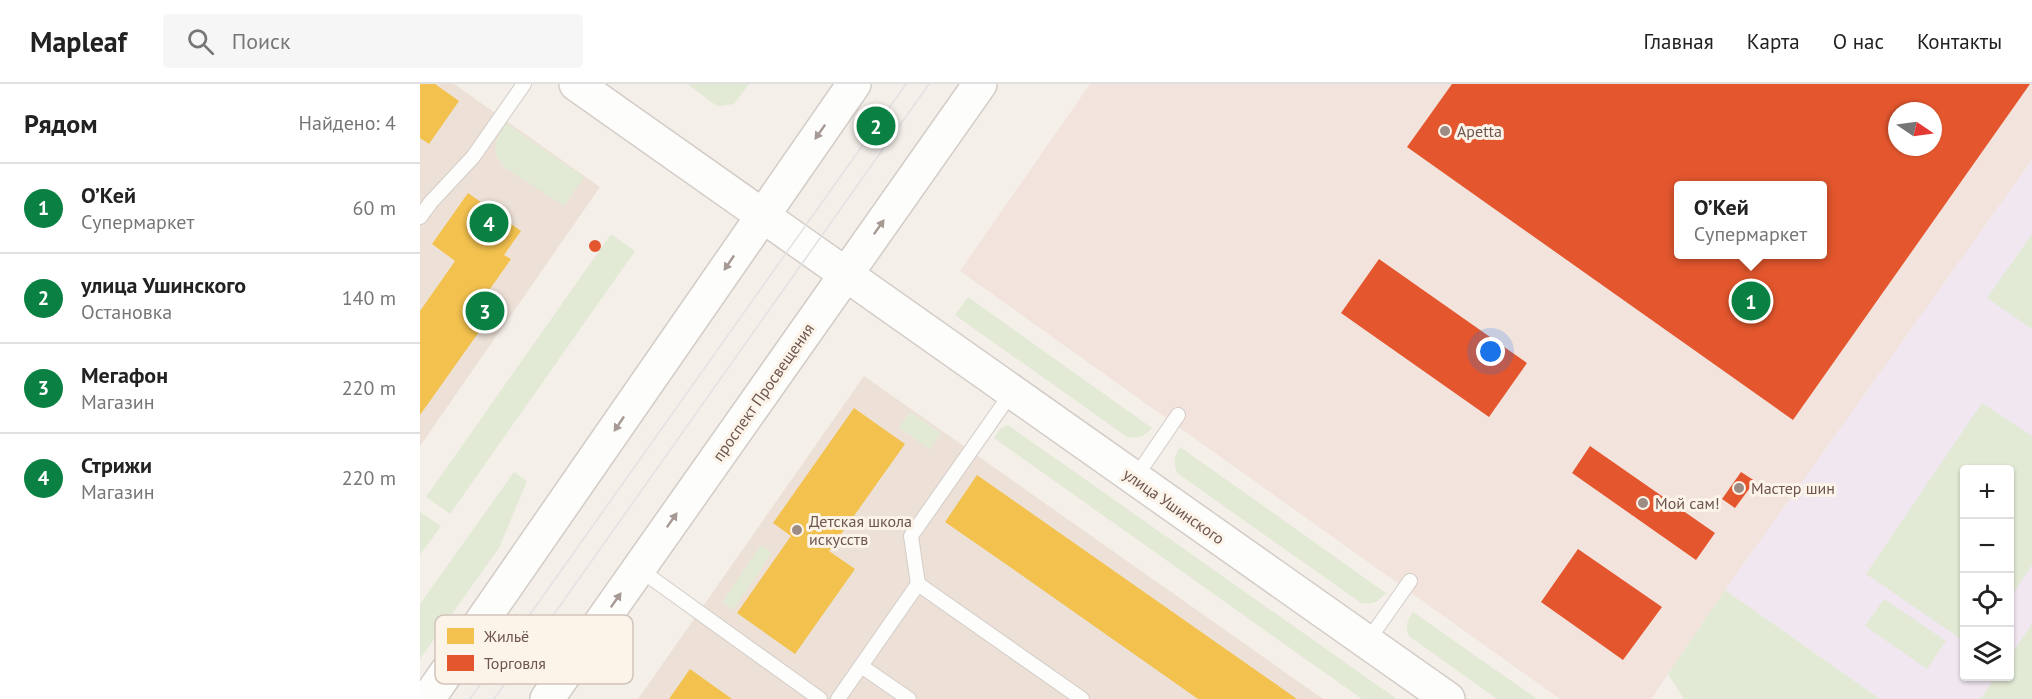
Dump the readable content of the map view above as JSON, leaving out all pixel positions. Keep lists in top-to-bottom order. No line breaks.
{"streets":{"main road":["проспект Просвещения","улица Ушинского"]},"crossings":[["проспект Просвещения","улица Ушинского"]],"places":["Apetta","Мастер шин","Мой сам!","Детская школа искусств"],"legend":["Жильё","Торговля"],"north":"right","page":{"header":"Mapleaf","search":"Поиск","nav":["Главная","Карта","О нас","Контакты"],"heading":["Рядом","Найдено: 4"],"pins":["2","4","1","3"],"list":[{"mark":"1","name":"О’Кей","note":"Супермаркет","value":"60 m"},{"mark":"2","name":"улица Ушинского","note":"Остановка","value":"140 m"},{"mark":"3","name":"Мегафон","note":"Магазин","value":"220 m"},{"mark":"4","name":"Стрижи","note":"Магазин","value":"220 m"}],"popup":["О’Кей","Супермаркет"],"map_buttons":["+","−"]}}
